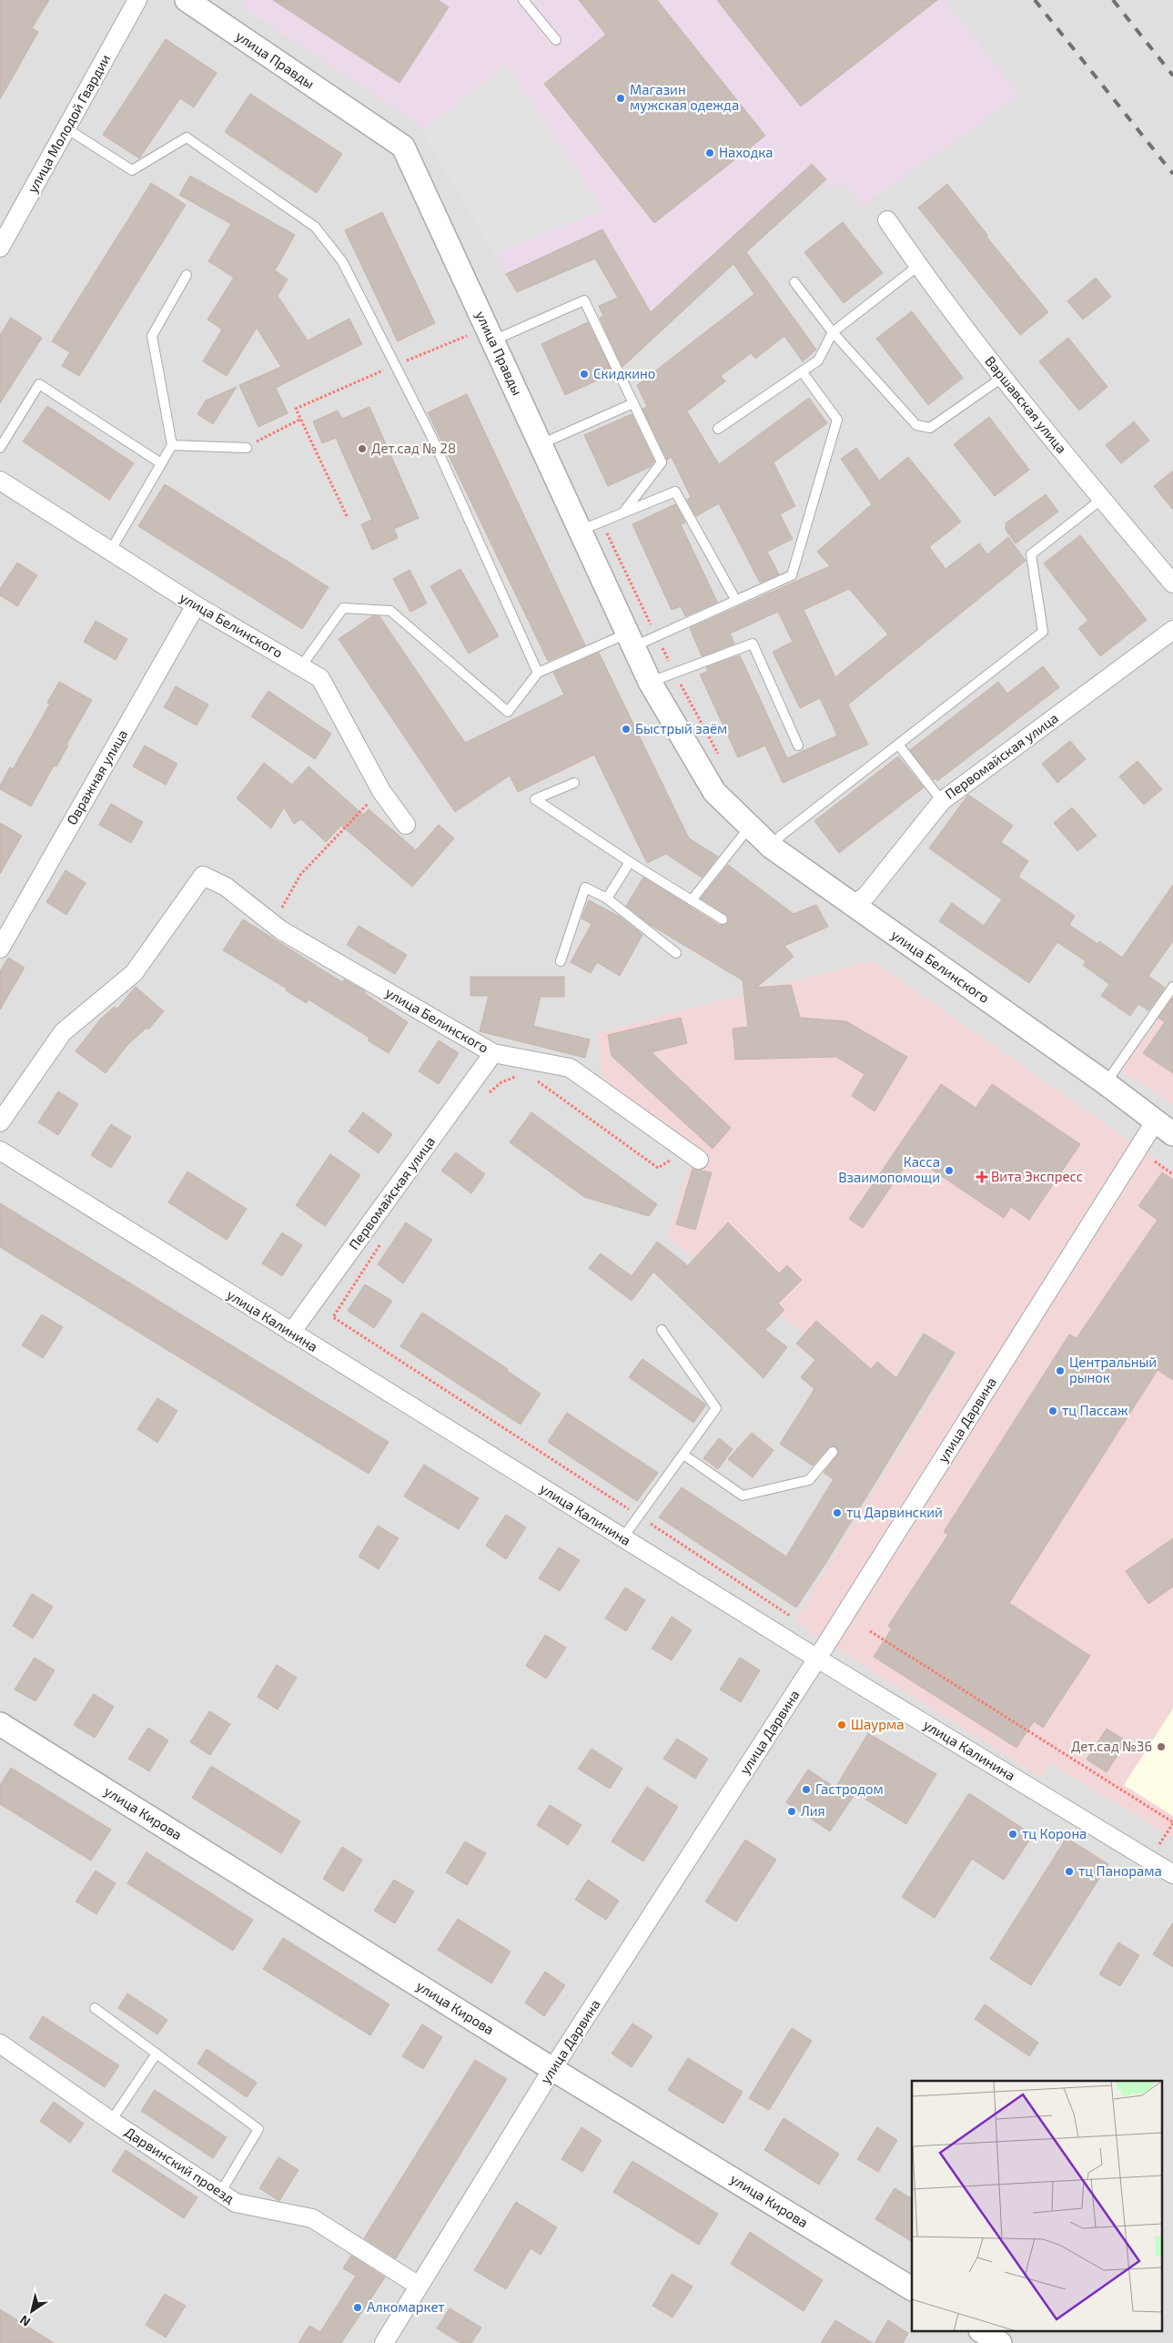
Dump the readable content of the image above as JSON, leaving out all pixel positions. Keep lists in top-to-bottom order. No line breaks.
{"streets":{"street":["улица Правды","улица Молодой Гвардии","Варшавская улица","улица Белинского","Первомайская улица","Овражная улица","улица Калинина","улица Дарвина","улица Кирова","Дарвинский проезд"]},"crossings":[["улица Правды","улица Белинского"],["улица Белинского","Первомайская улица"],["улица Белинского","Овражная улица"],["улица Белинского","улица Дарвина"],["Первомайская улица","улица Калинина"],["улица Калинина","улица Дарвина"],["улица Дарвина","улица Кирова"],["улица Дарвина","Дарвинский проезд"]],"places":{"other":["Магазин мужская одежда","Находка","Скидкино","Дет.сад № 28","Быстрый заём","Касса Взаимопомощи","Центральный рынок","тц Пассаж","тц Дарвинский","Шаурма","Дет.сад №36","Гастродом","Лия","тц Корона","тц Панорама","Алкомаркет"],"health":["Вита Экспресс"]},"north":"bottom left"}
